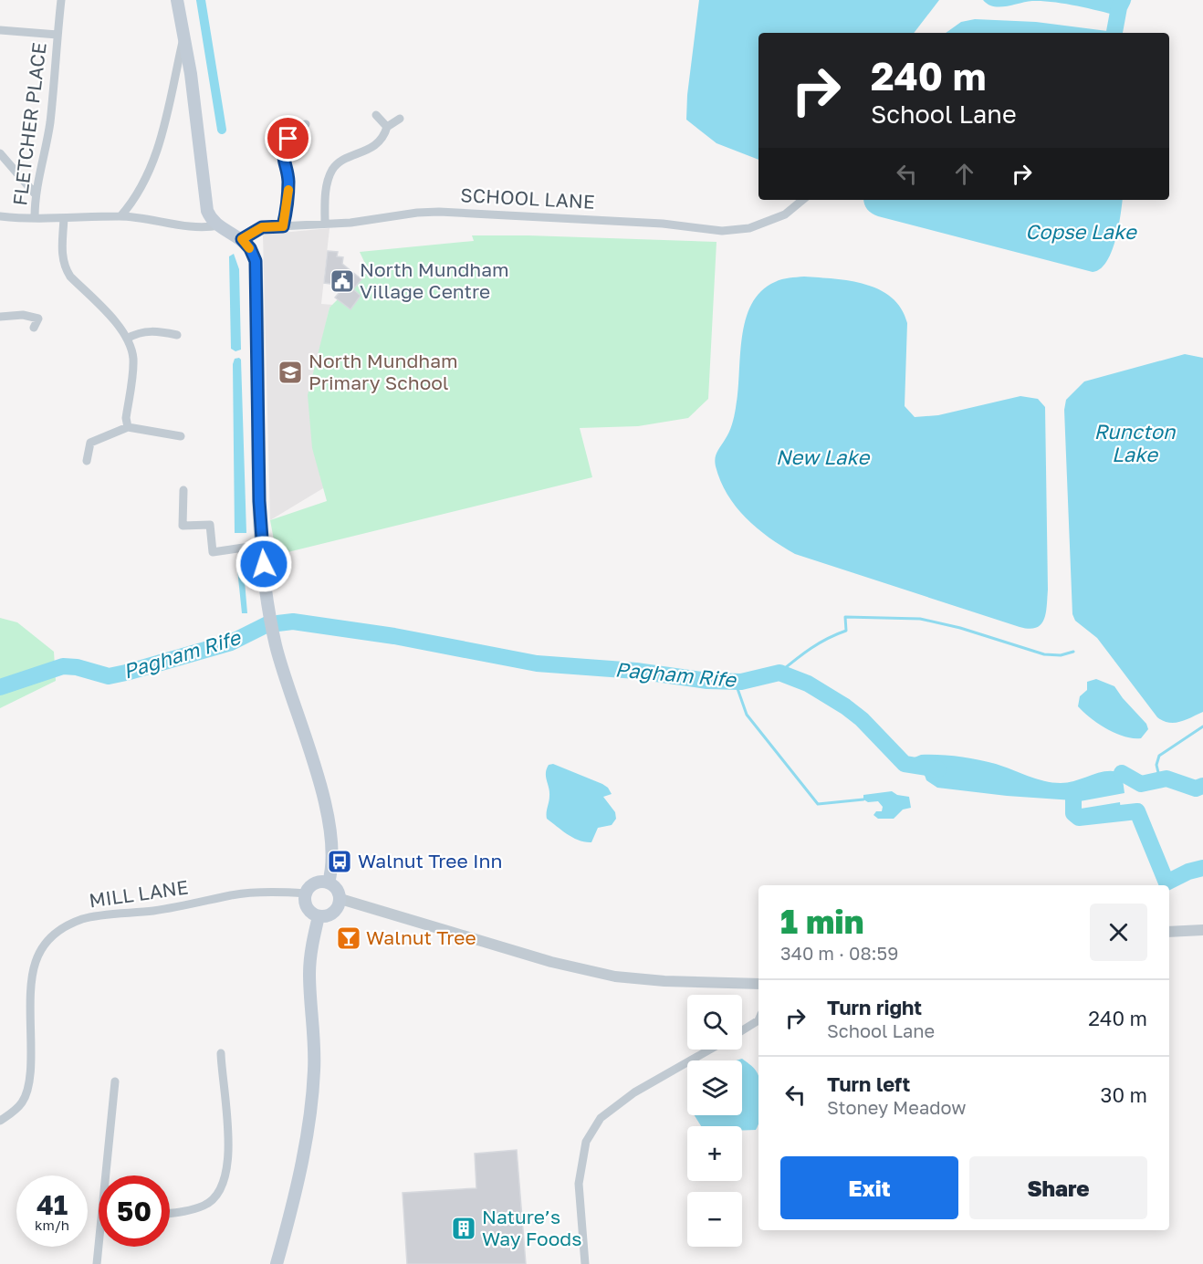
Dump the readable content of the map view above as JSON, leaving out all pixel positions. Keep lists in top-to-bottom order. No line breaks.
{"streets":{"street":["FLETCHER PLACE","SCHOOL LANE","MILL LANE"]},"water":["Copse Lake","Runcton Lake","New Lake","Pagham Rife"],"places":{"public building":["North Mundham Village Centre"],"school or university":["North Mundham Primary School"],"bus stop":["Walnut Tree Inn"],"bar":["Walnut Tree"],"building":["Nature’s Way Foods"]},"page":{"turn":["240 m","School Lane"],"heading":["1 min","340 m · 08:59"],"list":[{"name":"Turn right","note":"School Lane","value":"240 m"},{"name":"Turn left","note":"Stoney Meadow","value":"30 m"}],"map_buttons":["+","−"],"buttons":["Exit","Share"],"speed":"41 km/h","limit":"50"}}
